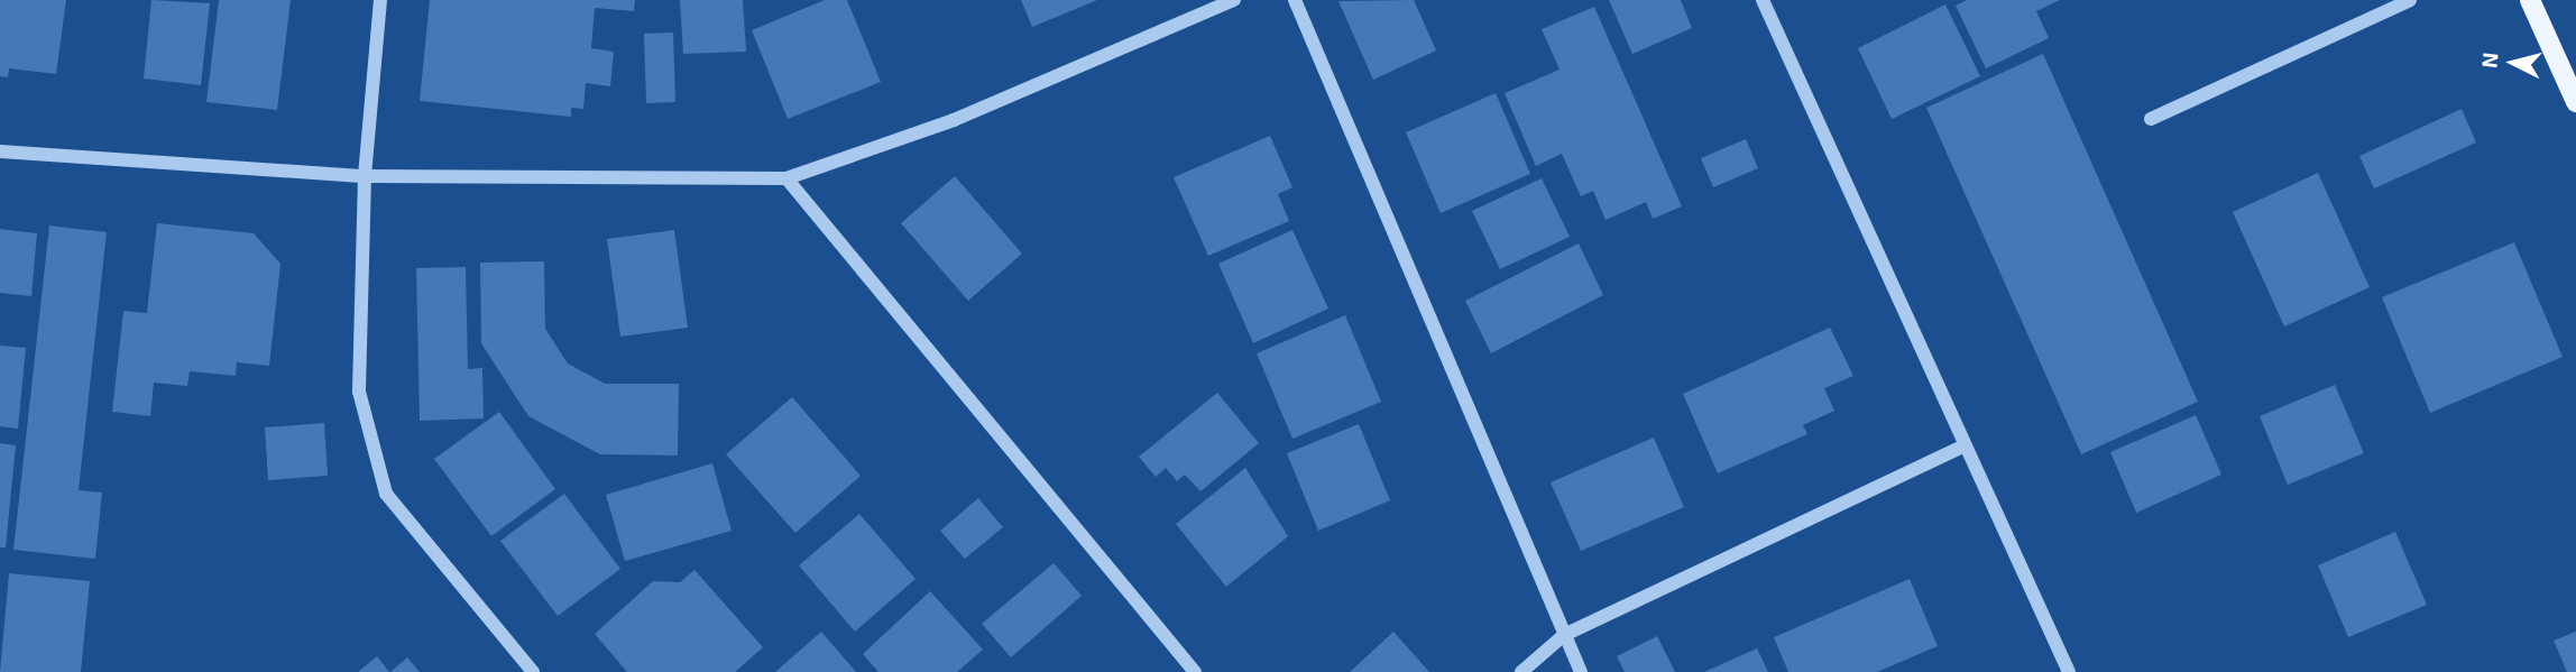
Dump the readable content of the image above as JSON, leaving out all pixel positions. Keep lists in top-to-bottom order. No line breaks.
{"north":"left"}
